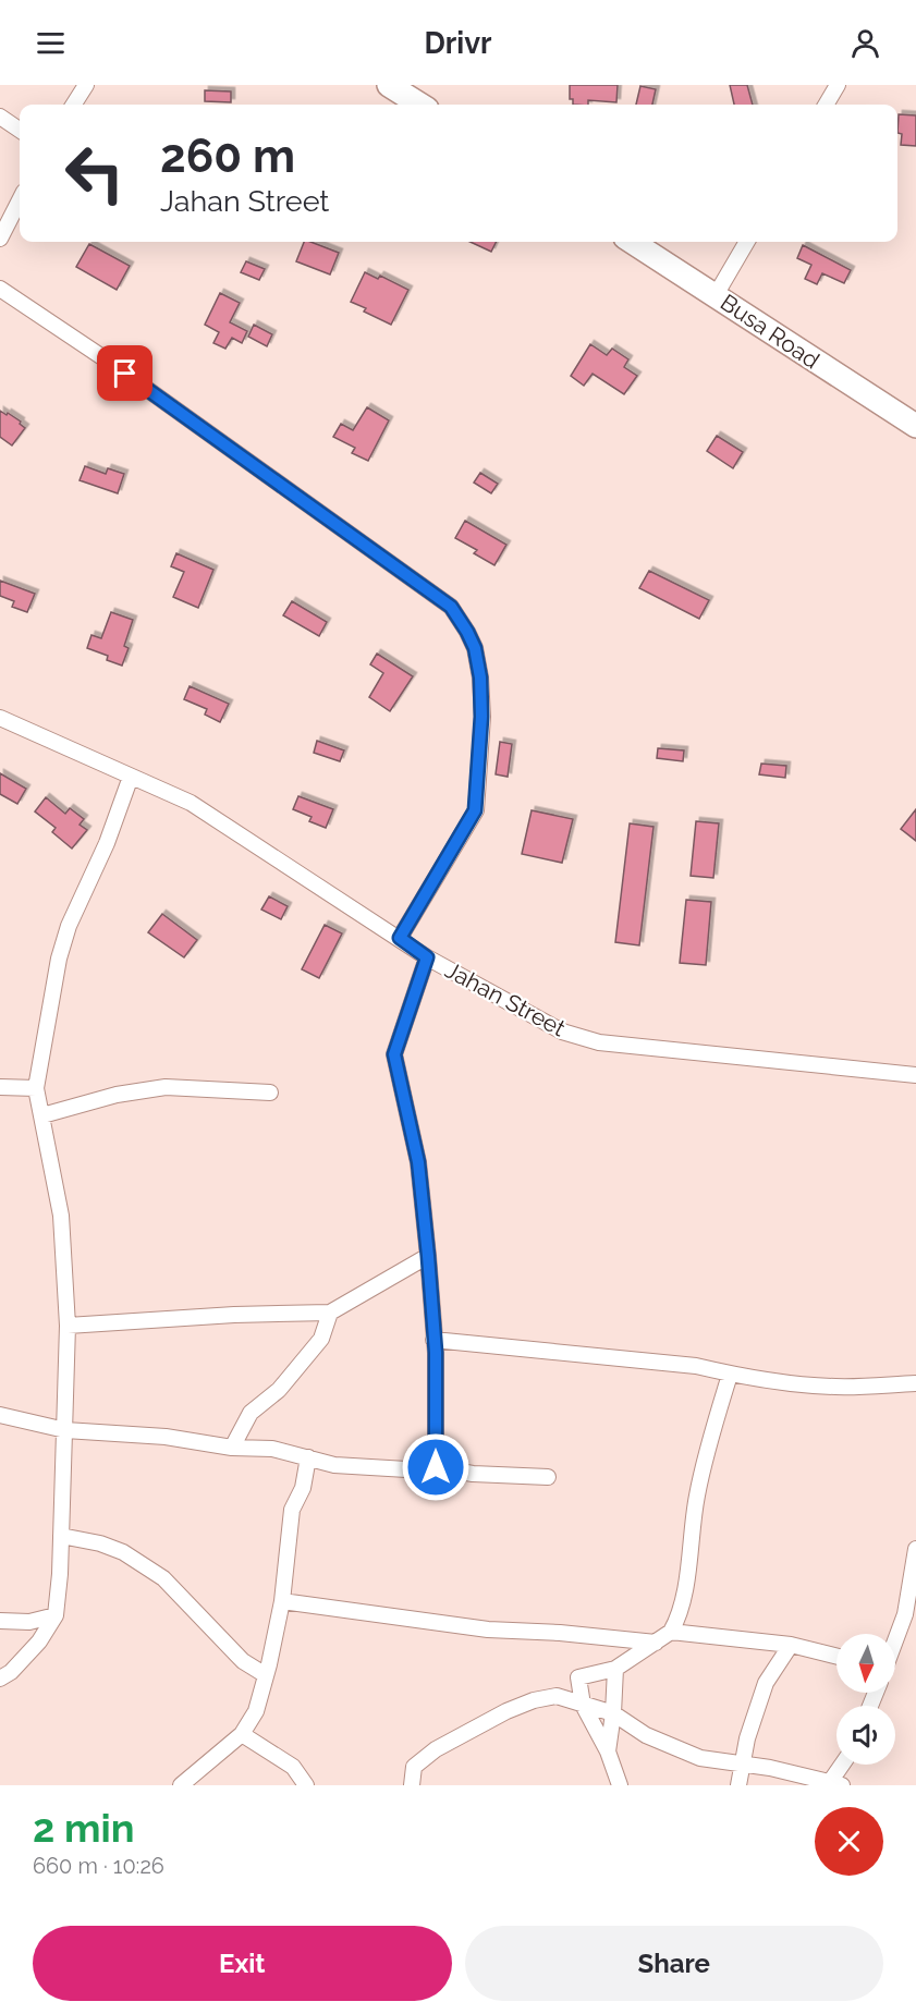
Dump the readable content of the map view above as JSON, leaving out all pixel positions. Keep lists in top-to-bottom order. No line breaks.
{"streets":{"main road":["Busa Road"],"street":["Jahan Street"]},"north":"bottom","page":{"header":"Drivr","turn":["260 m","Jahan Street"],"heading":["2 min","660 m · 10:26"],"buttons":["Exit","Share"]}}
